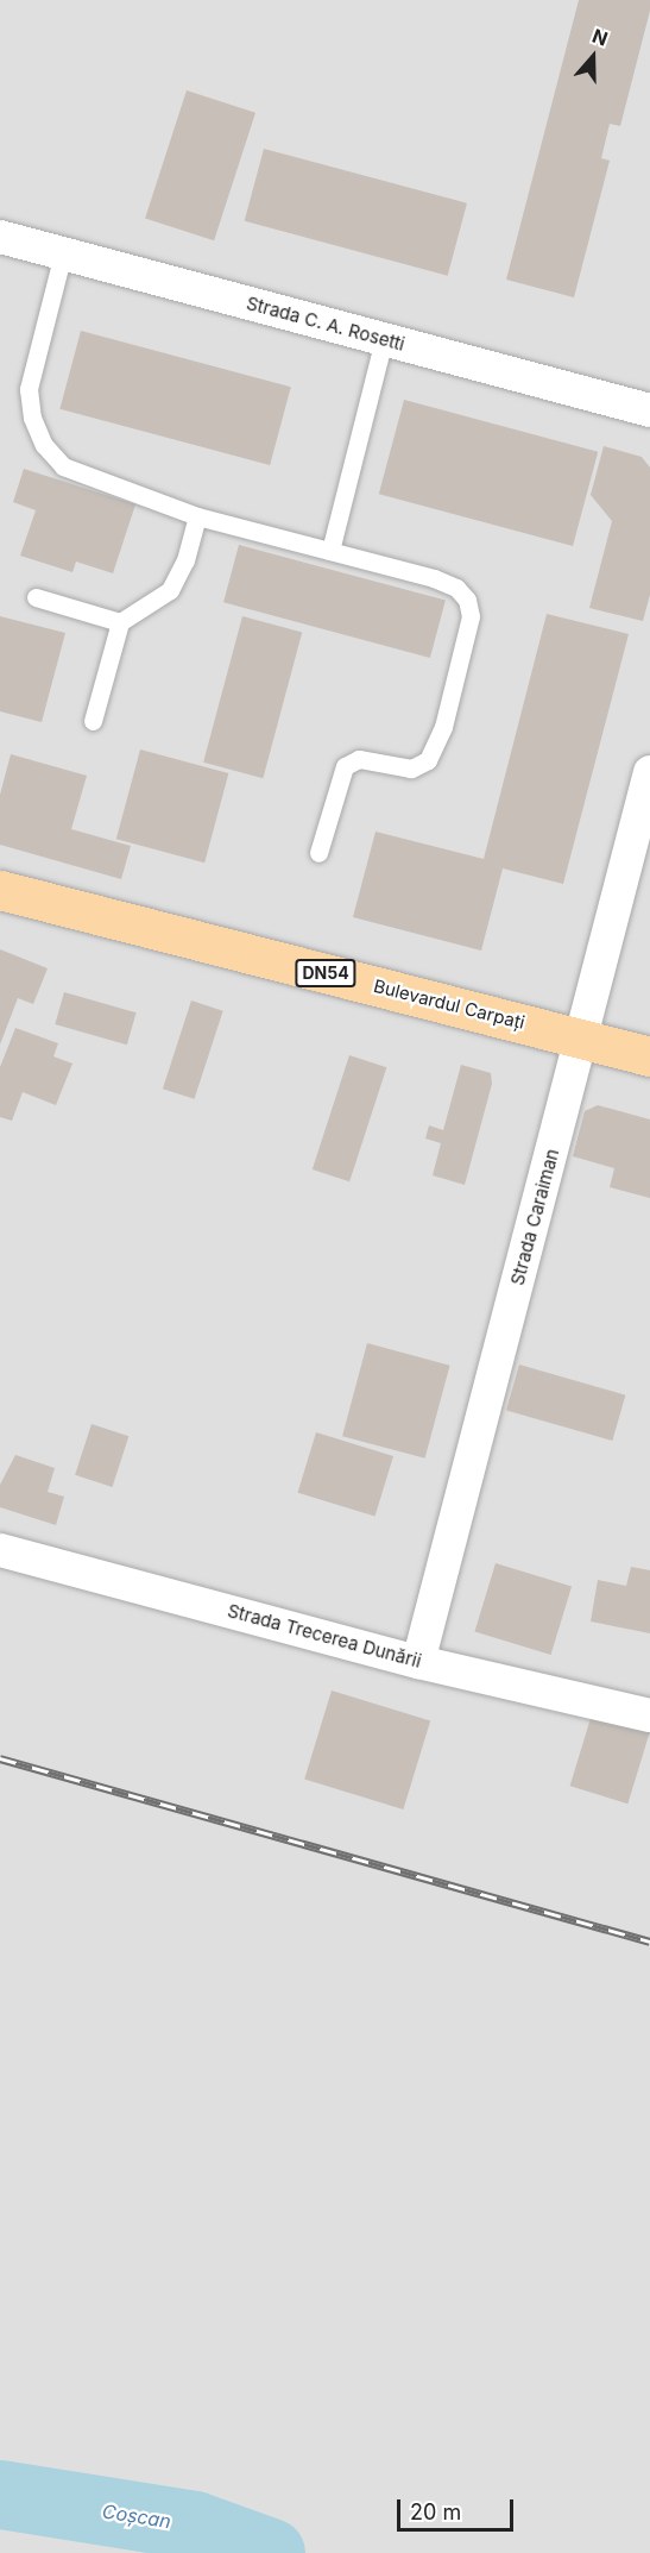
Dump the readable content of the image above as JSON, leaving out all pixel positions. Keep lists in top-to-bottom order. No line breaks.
{"streets":{"main road":["DN54","Bulevardul Carpați"],"street":["Strada C. A. Rosetti","Strada Caraiman","Strada Trecerea Dunării"]},"crossings":[["Bulevardul Carpați","Strada Caraiman"],["Strada Caraiman","Strada Trecerea Dunării"]],"water":["Coșcan"],"scale_bar":"20 m","north":"top"}
